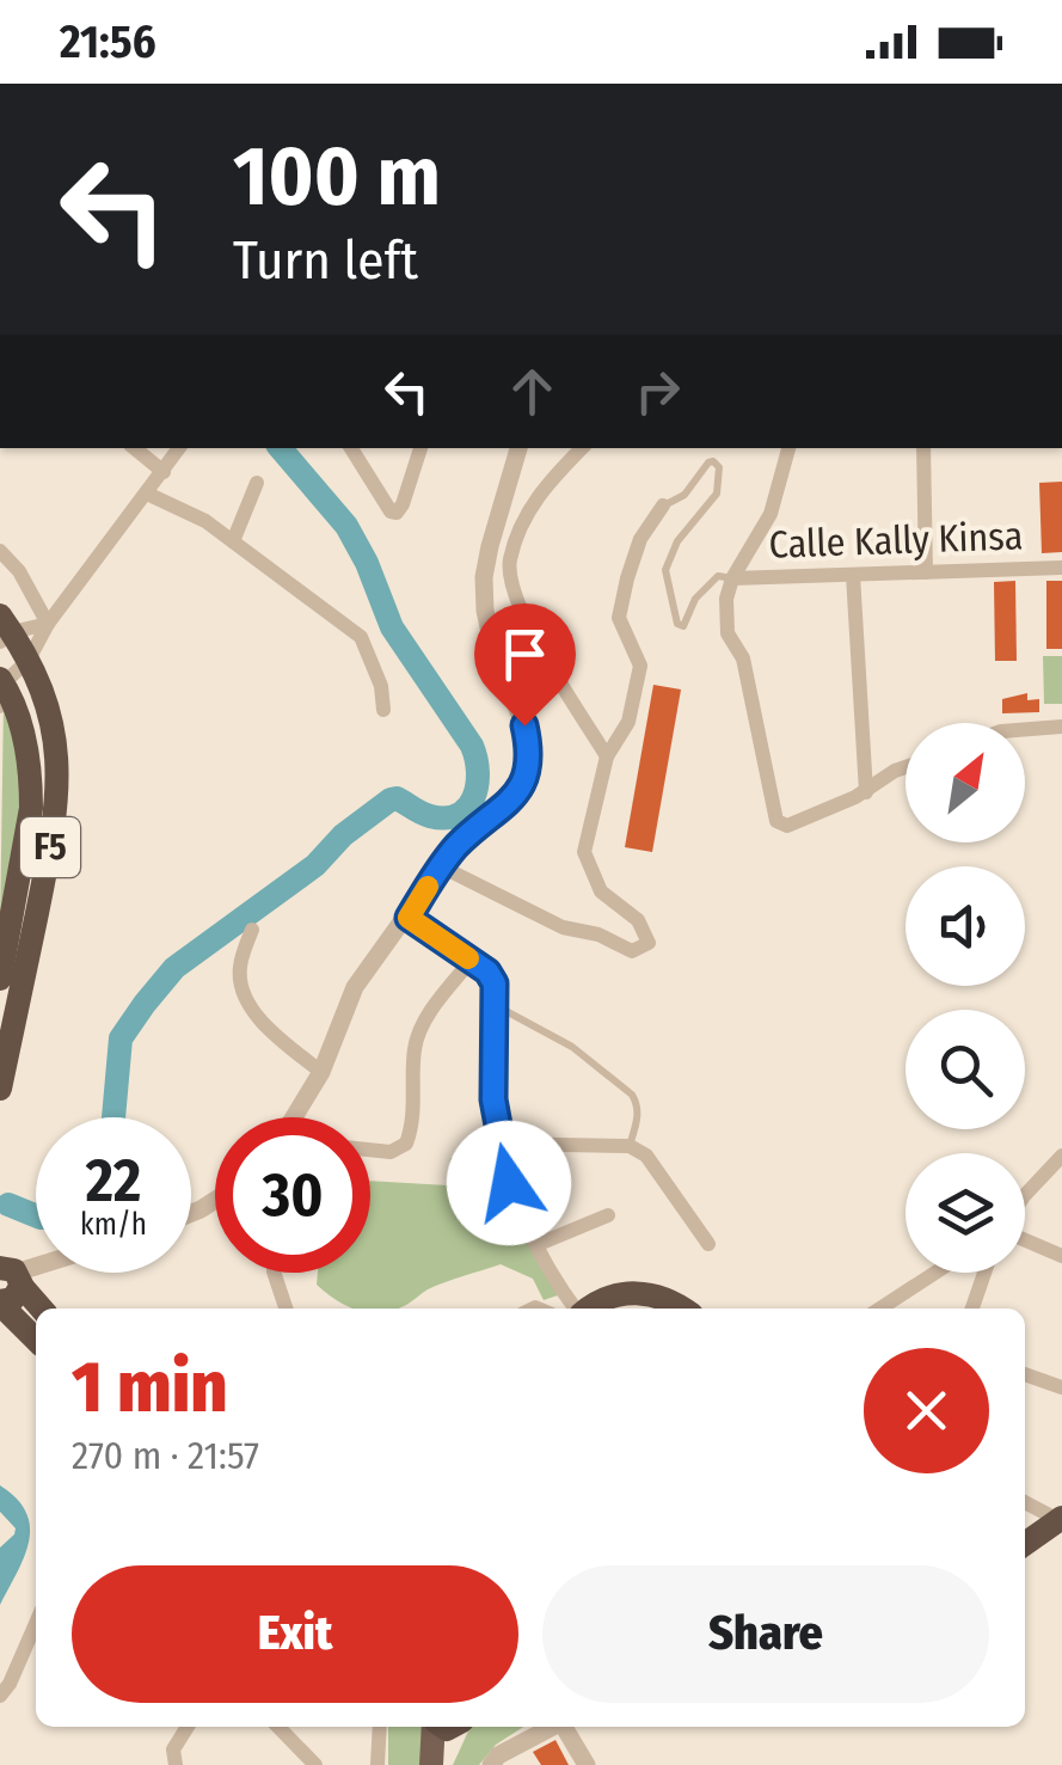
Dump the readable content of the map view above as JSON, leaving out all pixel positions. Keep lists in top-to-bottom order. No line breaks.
{"streets":{"highway":["F5"],"street":["Calle Kally Kinsa"]},"north":"top right","page":{"status":"21:56","turn":["100 m","Turn left"],"speed":"22 km/h","limit":"30","heading":["1 min","270 m · 21:57"],"buttons":["Exit","Share"]}}
